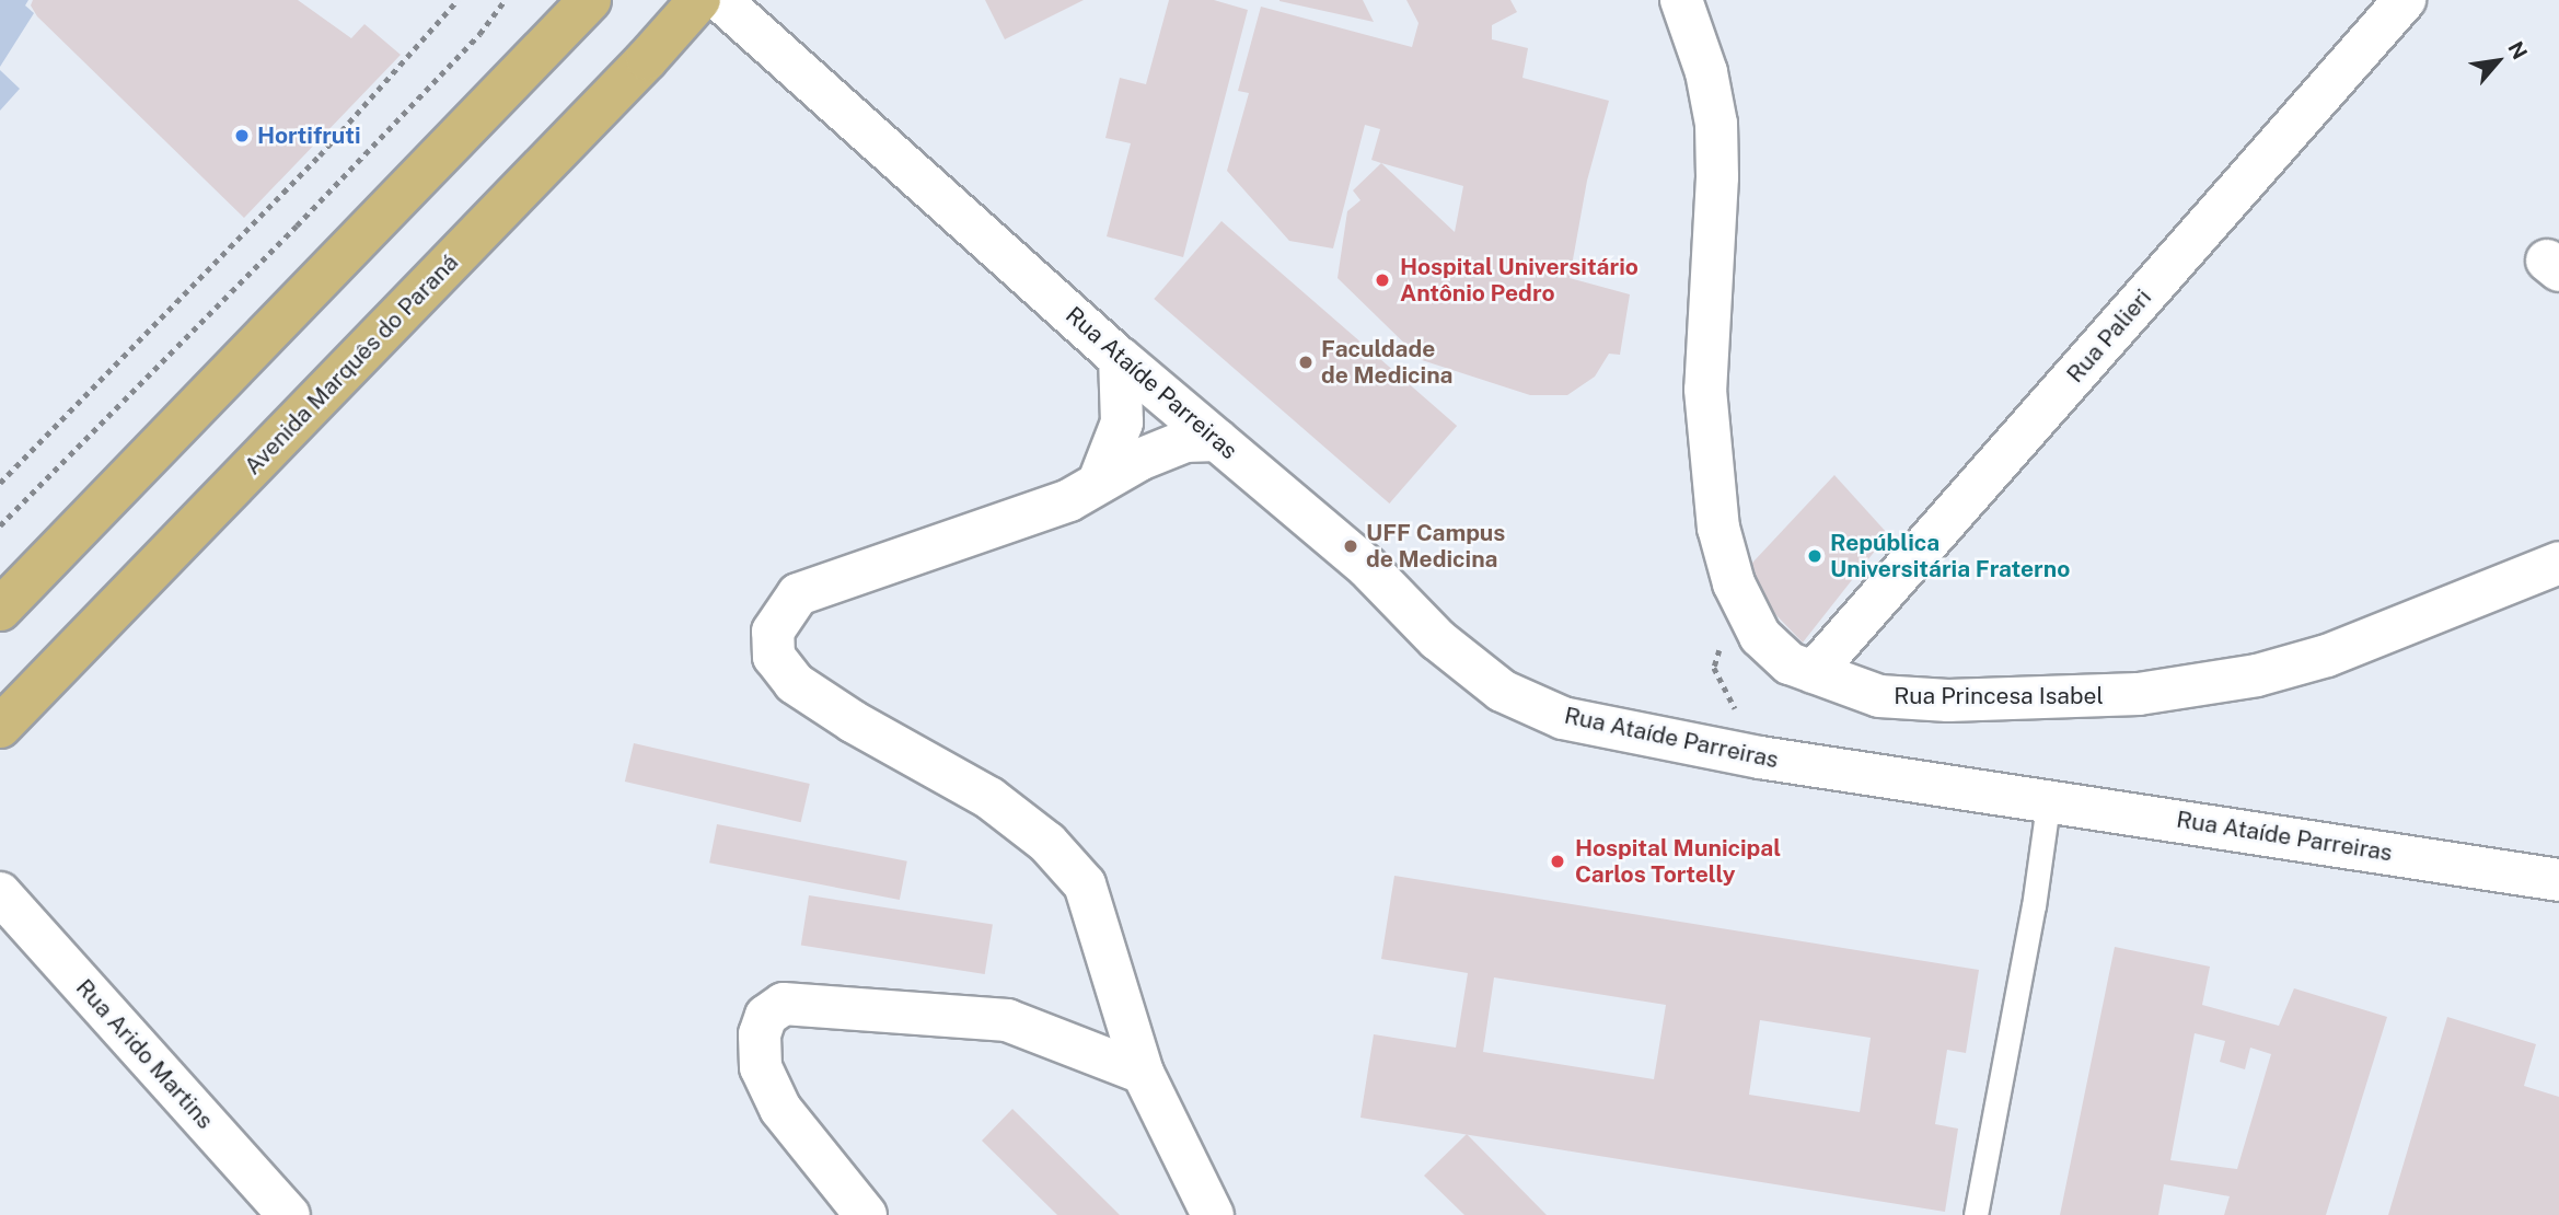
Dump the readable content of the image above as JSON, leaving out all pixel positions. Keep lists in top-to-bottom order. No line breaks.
{"streets":{"main road":["Avenida Marquês do Paraná"],"street":["Rua Palieri","Rua Ataíde Parreiras","Rua Princesa Isabel","Rua Arido Martins"]},"crossings":[["Rua Palieri","Rua Princesa Isabel"]],"places":["Hortifruti","Hospital Universitário Antônio Pedro","Faculdade de Medicina","UFF Campus de Medicina","República Universitária Fraterno","Hospital Municipal Carlos Tortelly"],"north":"top right"}
